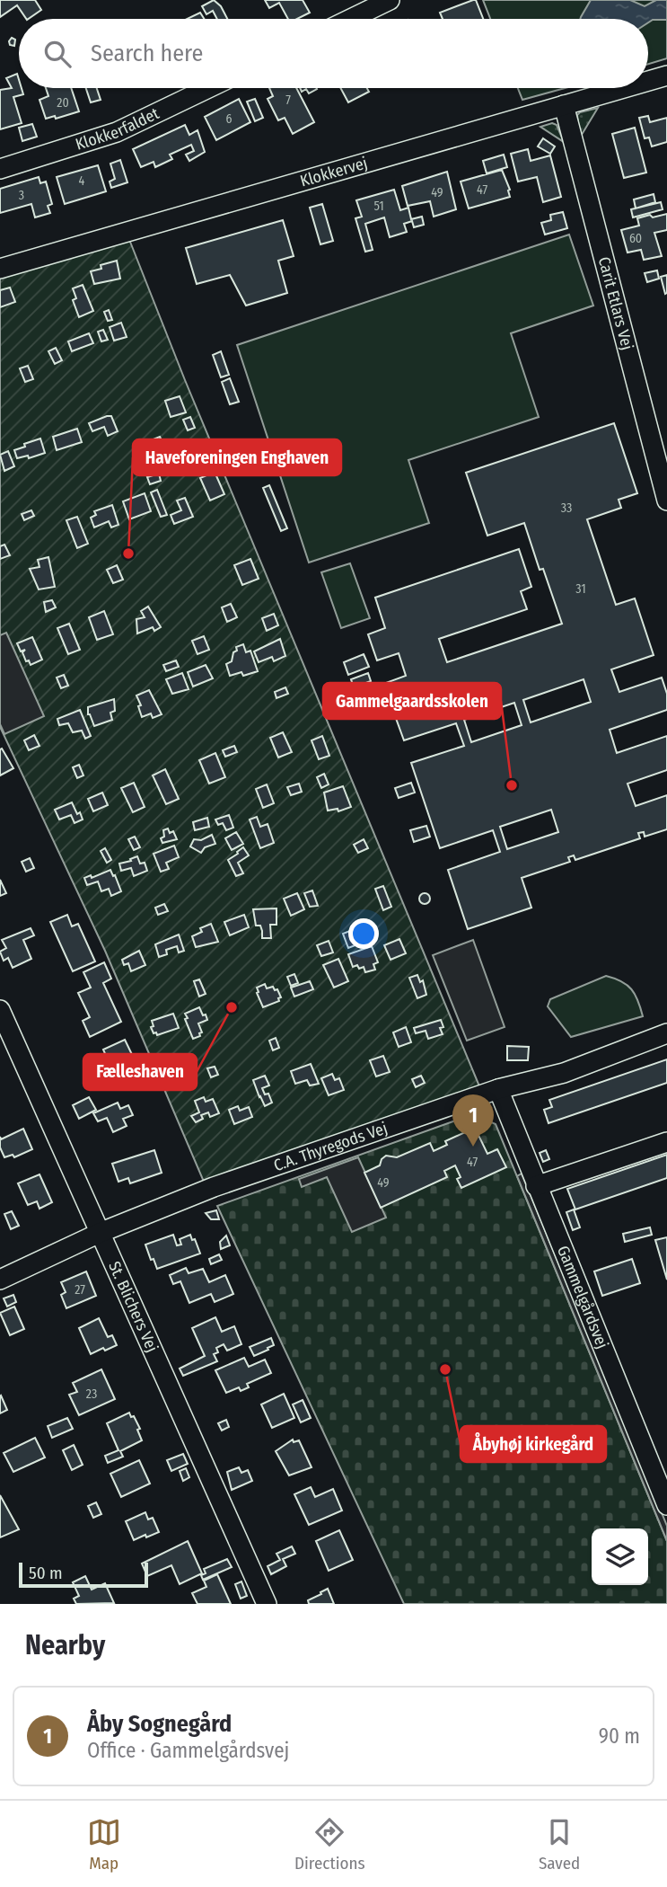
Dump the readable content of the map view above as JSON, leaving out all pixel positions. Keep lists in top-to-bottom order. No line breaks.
{"streets":{"street":["Klokkerfaldet","Klokkervej","Carit Etlars Vej","C.A. Thyregods Vej","Gammelgårdsvej","St. Blichers Vej"]},"crossings":[["Klokkervej","Carit Etlars Vej"],["C.A. Thyregods Vej","Gammelgårdsvej"],["C.A. Thyregods Vej","St. Blichers Vej"]],"places":["Haveforeningen Enghaven","Gammelgaardsskolen","Fælleshaven","Åbyhøj kirkegård"],"house_numbers":["7","20","6","4","47","49","3","51","60","33","31","47","49","27","23"],"scale_bar":"50 m","page":{"search":"Search here","pins":"1","scale":"50 m","heading":"Nearby","list":[{"mark":"1","name":"Åby Sognegård","note":"Office · Gammelgårdsvej","value":"90 m"}],"nav":["Map","Directions","Saved"]}}
